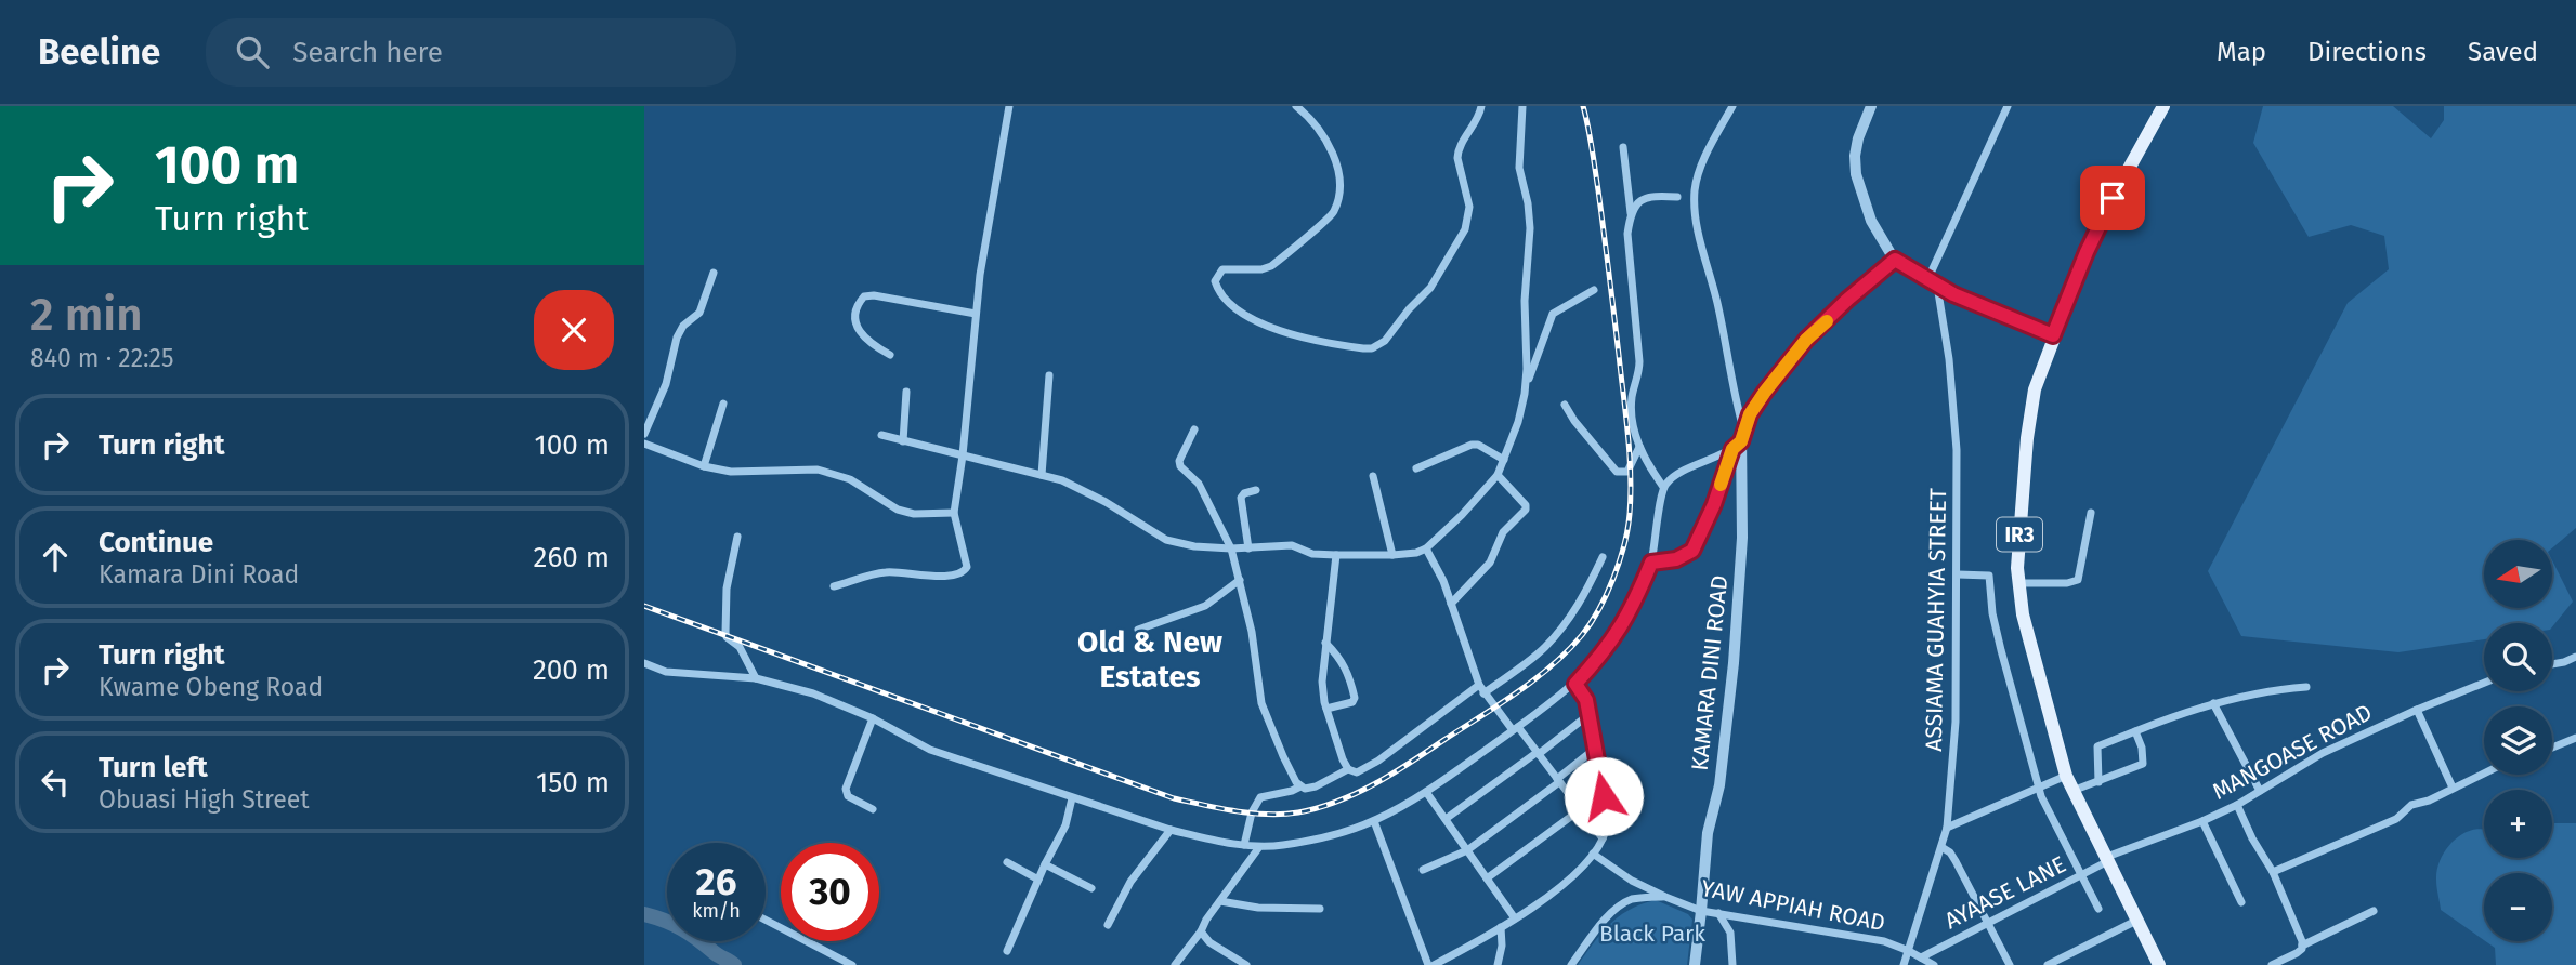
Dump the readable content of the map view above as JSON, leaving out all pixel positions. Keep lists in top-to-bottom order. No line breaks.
{"streets":{"main road":["IR3"],"street":["ASSIAMA GUAHYIA STREET","KAMARA DINI ROAD","MANGOASE ROAD","AYAASE LANE","YAW APPIAH ROAD"]},"crossings":[["IR3","MANGOASE ROAD"],["IR3","AYAASE LANE"],["ASSIAMA GUAHYIA STREET","YAW APPIAH ROAD"],["KAMARA DINI ROAD","YAW APPIAH ROAD"],["MANGOASE ROAD","AYAASE LANE"],["AYAASE LANE","YAW APPIAH ROAD"]],"districts":["Old & New Estates"],"parks":["Black Park"],"north":"left","page":{"header":"Beeline","search":"Search here","nav":["Map","Directions","Saved"],"turn":["100 m","Turn right"],"heading":["2 min","840 m · 22:25"],"list":[{"name":"Turn right","value":"100 m"},{"name":"Continue","note":"Kamara Dini Road","value":"260 m"},{"name":"Turn right","note":"Kwame Obeng Road","value":"200 m"},{"name":"Turn left","note":"Obuasi High Street","value":"150 m"}],"map_buttons":["+","−"],"speed":"26 km/h","limit":"30"}}
